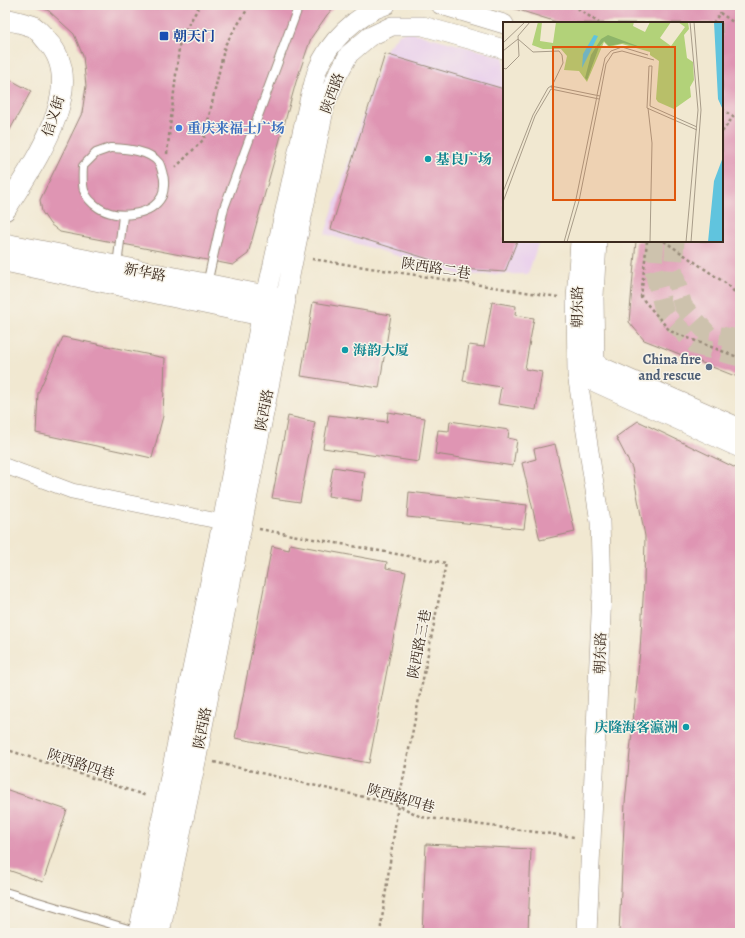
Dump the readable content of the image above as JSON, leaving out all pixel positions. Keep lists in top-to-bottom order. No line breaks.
{"streets":{"main road":["陕西路","信义街","新华路"],"street":["朝东路"],"path":["陕西路二巷","陕西路三巷","陕西路四巷"]},"crossings":[["陕西路","陕西路二巷"],["陕西路","新华路"],["陕西路","陕西路三巷"],["陕西路二巷","朝东路"],["朝东路","陕西路四巷"],["陕西路三巷","陕西路四巷"]],"places":{"transit":["朝天门"],"other":["重庆来福士广场","基良广场","海韵大厦","China fire and rescue","庆隆海客瀛洲"]}}
